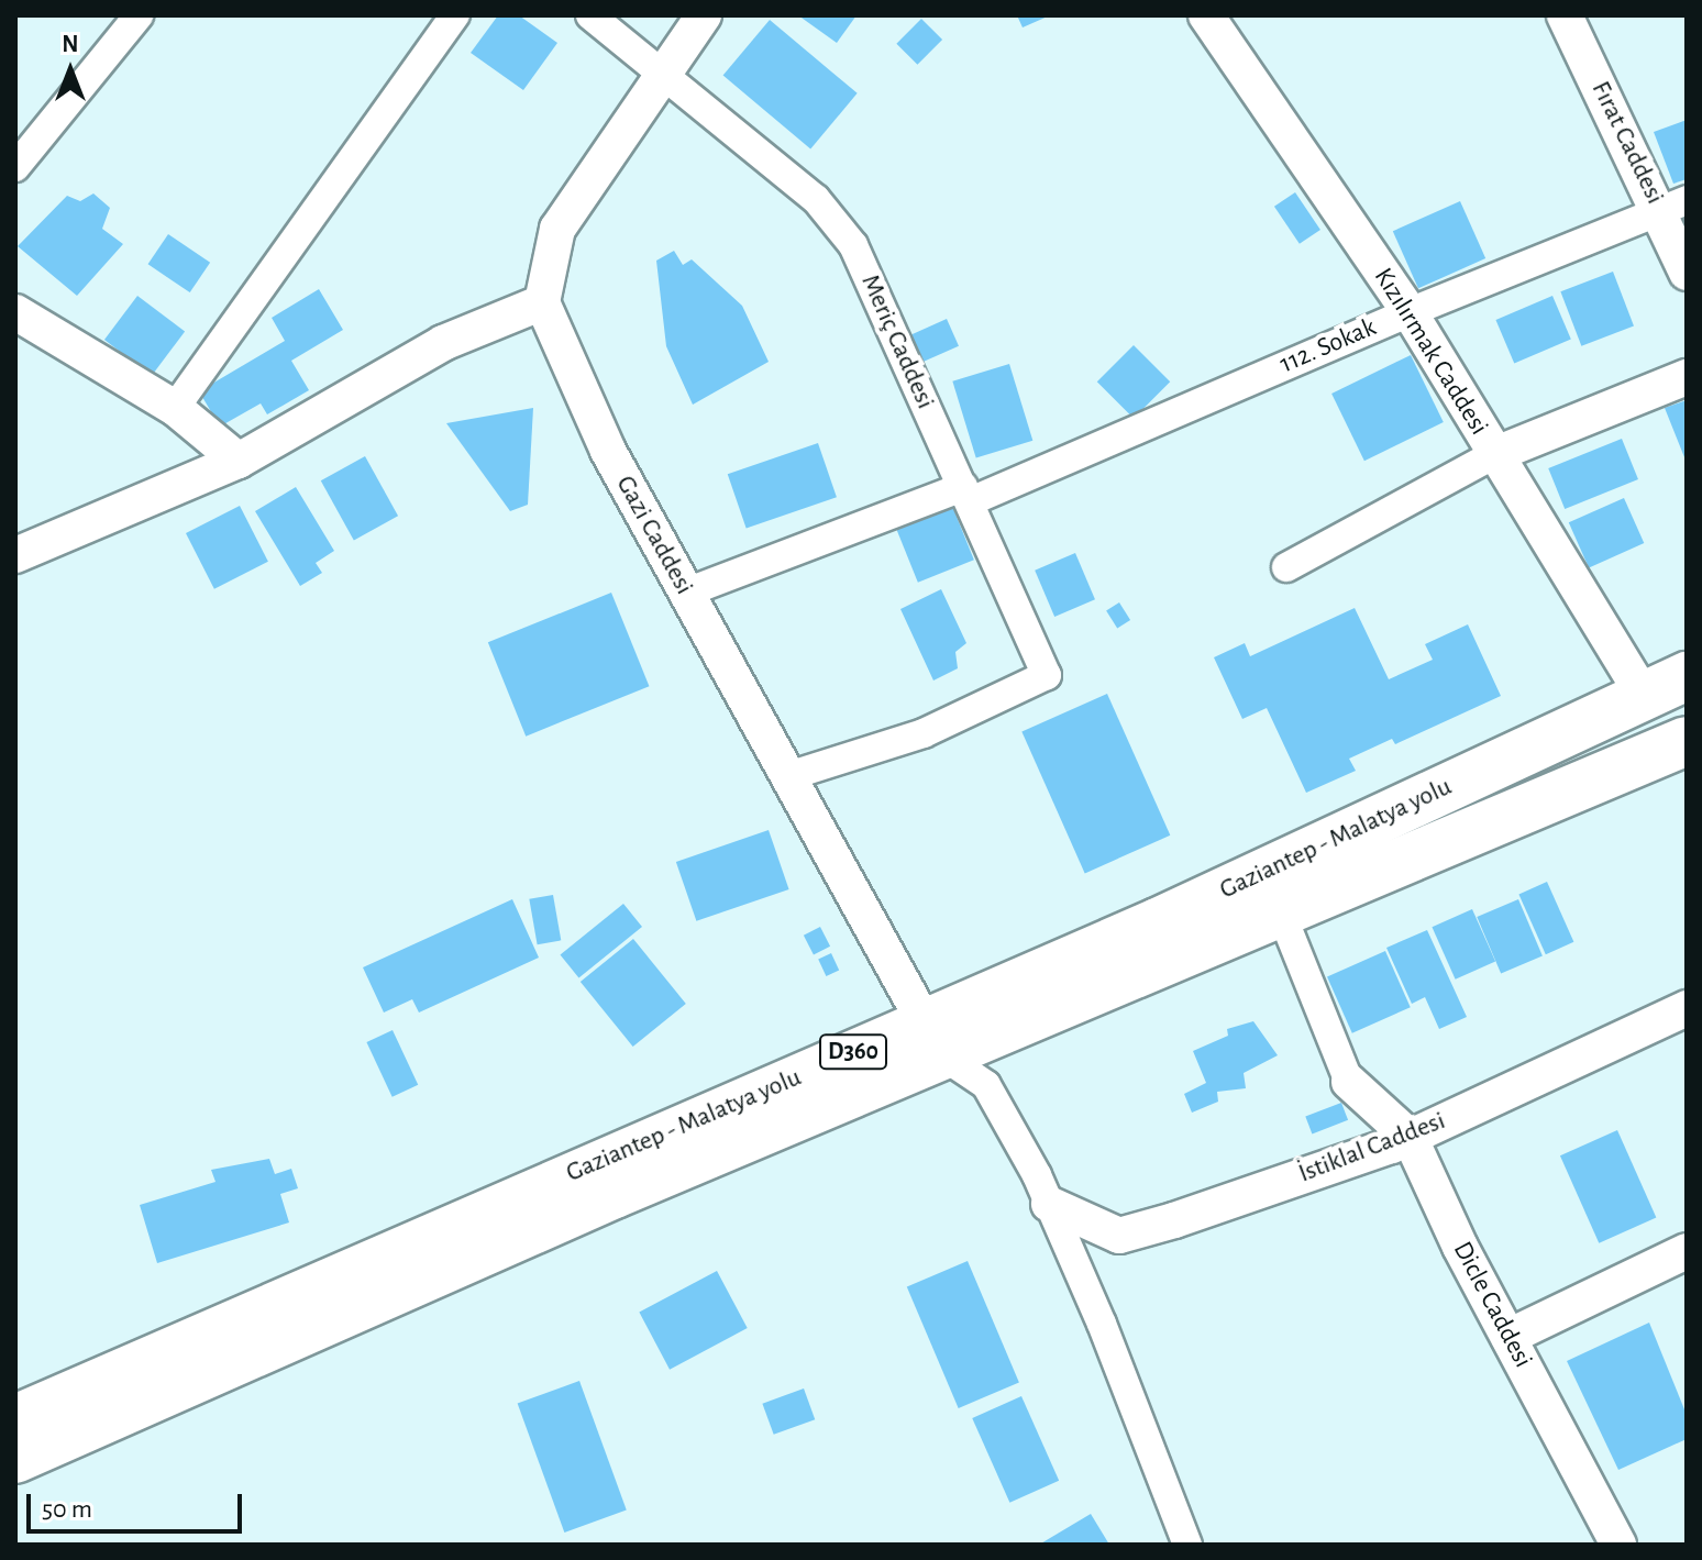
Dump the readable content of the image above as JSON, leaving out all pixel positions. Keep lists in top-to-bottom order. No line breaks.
{"streets":{"highway":["Gaziantep - Malatya yolu","D360"],"street":["Fırat Caddesi","Meriç Caddesi","112. Sokak","Kızılırmak Caddesi","Gazi Caddesi","İstiklal Caddesi","Dicle Caddesi"]},"crossings":[["Fırat Caddesi","112. Sokak"],["Meriç Caddesi","112. Sokak"],["Meriç Caddesi","Gazi Caddesi"],["112. Sokak","Kızılırmak Caddesi"],["112. Sokak","Gazi Caddesi"],["Kızılırmak Caddesi","Gaziantep - Malatya yolu"],["Gazi Caddesi","Gaziantep - Malatya yolu"],["İstiklal Caddesi","Dicle Caddesi"]],"scale_bar":"50 m","north":"top"}
